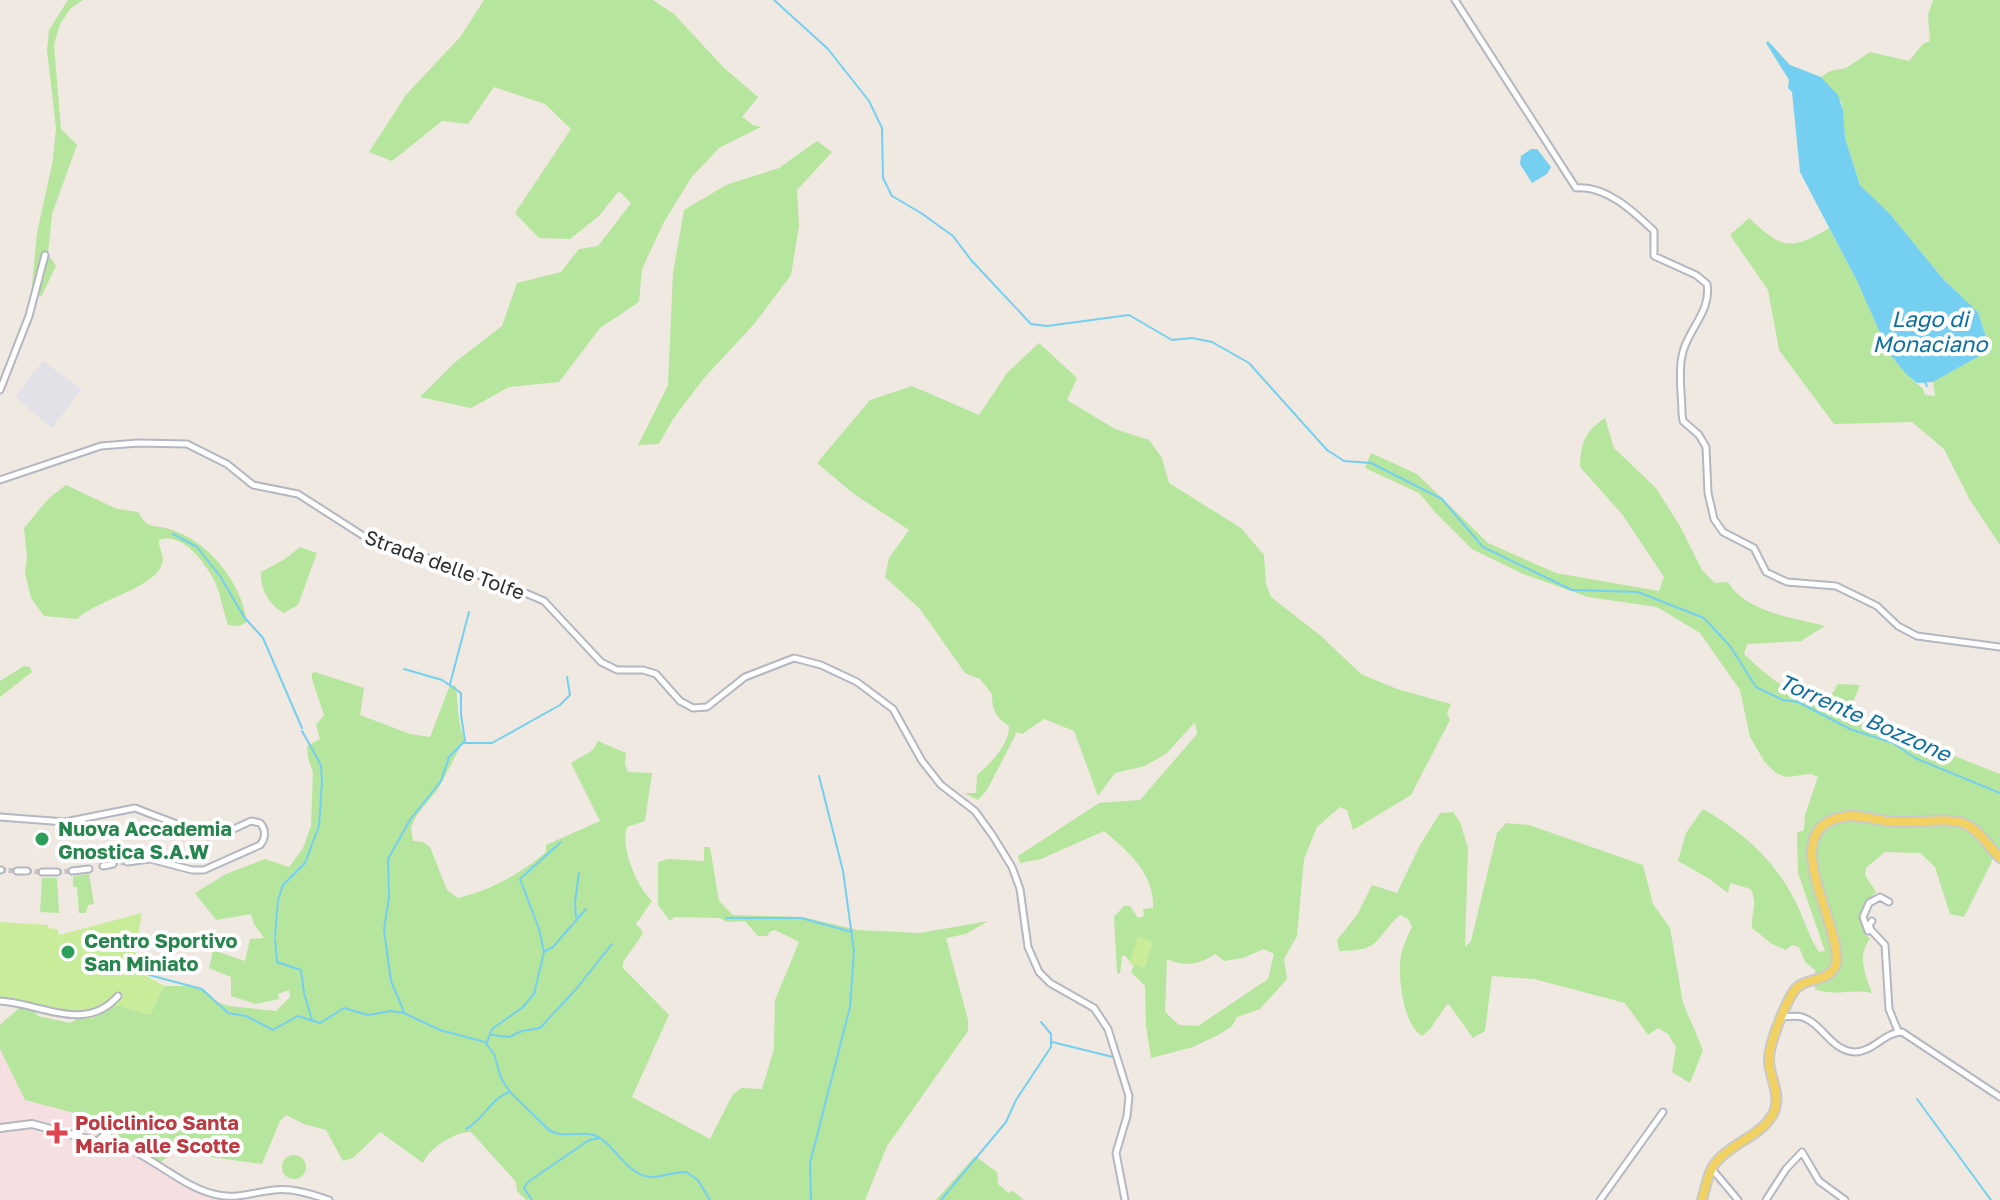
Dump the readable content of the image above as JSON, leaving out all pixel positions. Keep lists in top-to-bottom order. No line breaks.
{"streets":{"street":["Strada delle Tolfe"]},"water":["Lago di Monaciano","Torrente Bozzone"],"places":{"other":["Nuova Accademia Gnostica S.A.W","Centro Sportivo San Miniato"],"health":["Policlinico Santa Maria alle Scotte"]}}
